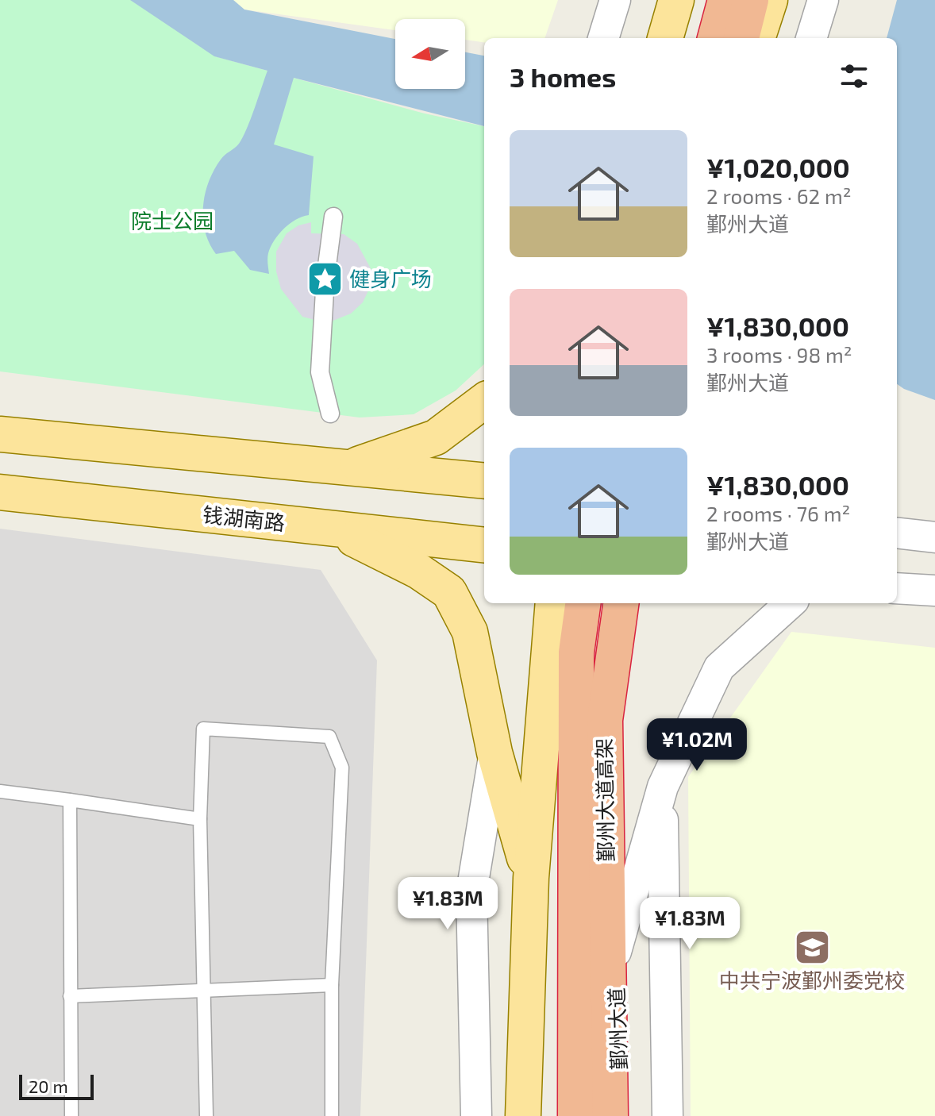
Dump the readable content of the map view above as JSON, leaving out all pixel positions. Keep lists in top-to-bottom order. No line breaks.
{"streets":{"highway":["鄞州大道高架"],"main road":["钱湖南路","鄞州大道"]},"parks":["院士公园"],"places":{"place":["健身广场"],"school or university":["中共宁波鄞州委党校"]},"scale_bar":"20 m","north":"left","page":{"heading":"3 homes","list":[{"name":"¥1,020,000","note":"2 rooms · 62 m² · 鄞州大道"},{"name":"¥1,830,000","note":"3 rooms · 98 m² · 鄞州大道"},{"name":"¥1,830,000","note":"2 rooms · 76 m² · 鄞州大道"}],"price":["¥1.02M","¥1.83M","¥1.83M"],"scale":"20 m"}}
